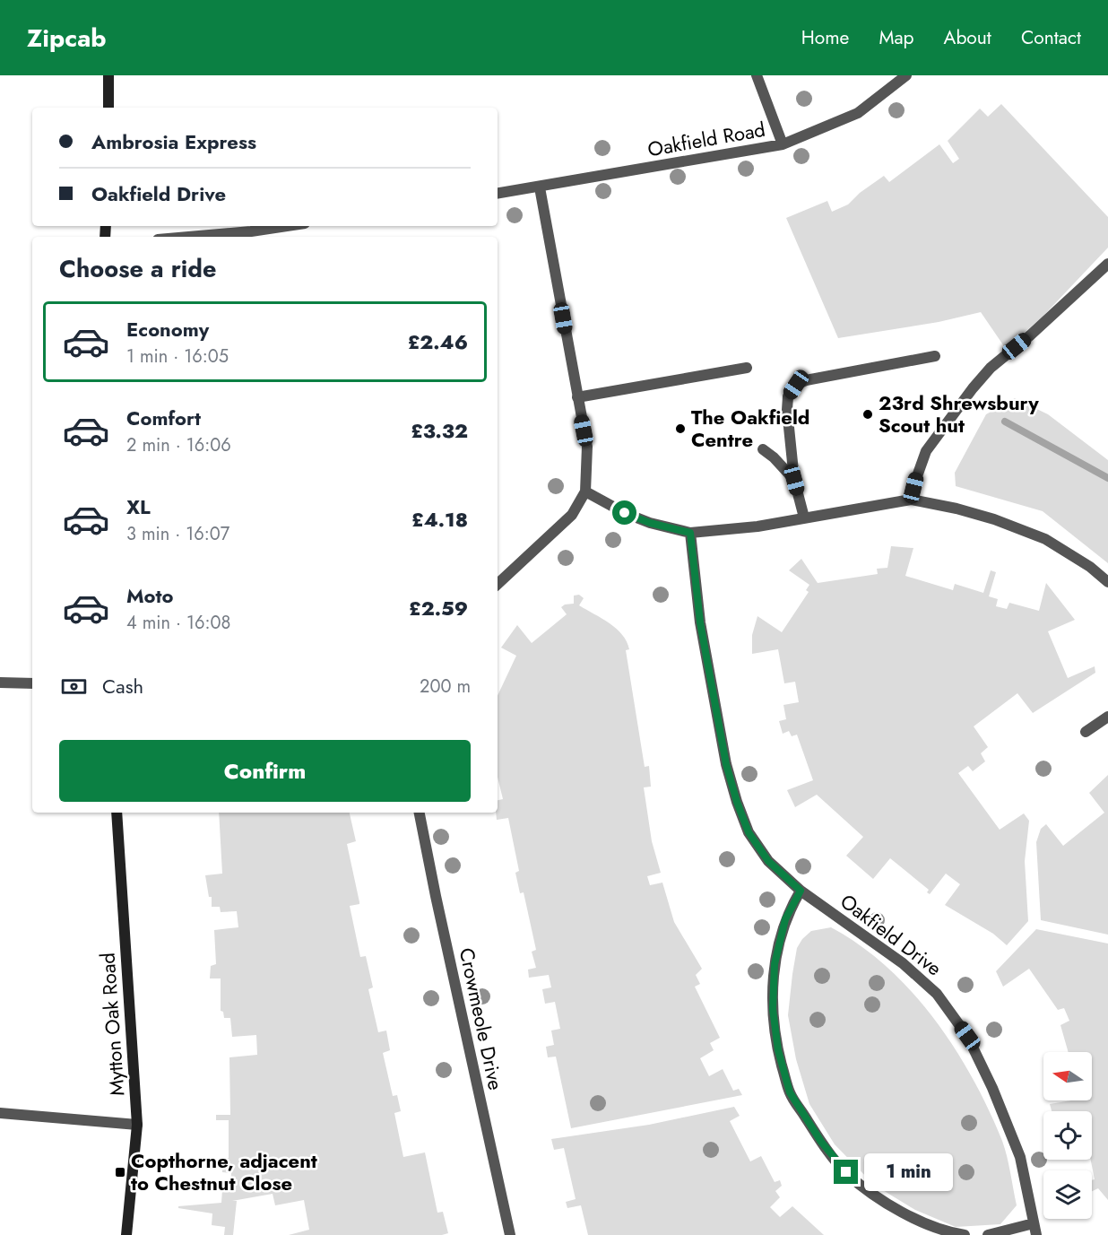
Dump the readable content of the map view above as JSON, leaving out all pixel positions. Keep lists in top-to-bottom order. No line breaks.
{"streets":{"main road":["Mytton Oak Road"],"street":["Oakfield Road","Oakfield Drive","Crowmeole Drive"]},"places":{"other":["23rd Shrewsbury Scout hut","The Oakfield Centre"],"transit":["Copthorne, adjacent to Chestnut Close"]},"north":"left","page":{"header":"Zipcab","nav":["Home","Map","About","Contact"],"banner":["Ambrosia Express","Oakfield Drive"],"heading":"Choose a ride","list":[{"name":"Economy","note":"1 min · 16:05","value":"£2.46"},{"name":"Comfort","note":"2 min · 16:06","value":"£3.32"},{"name":"XL","note":"3 min · 16:07","value":"£4.18"},{"name":"Moto","note":"4 min · 16:08","value":"£2.59"}],"pay":["Cash","200 m"],"buttons":"Confirm","bubble":"1 min"}}
